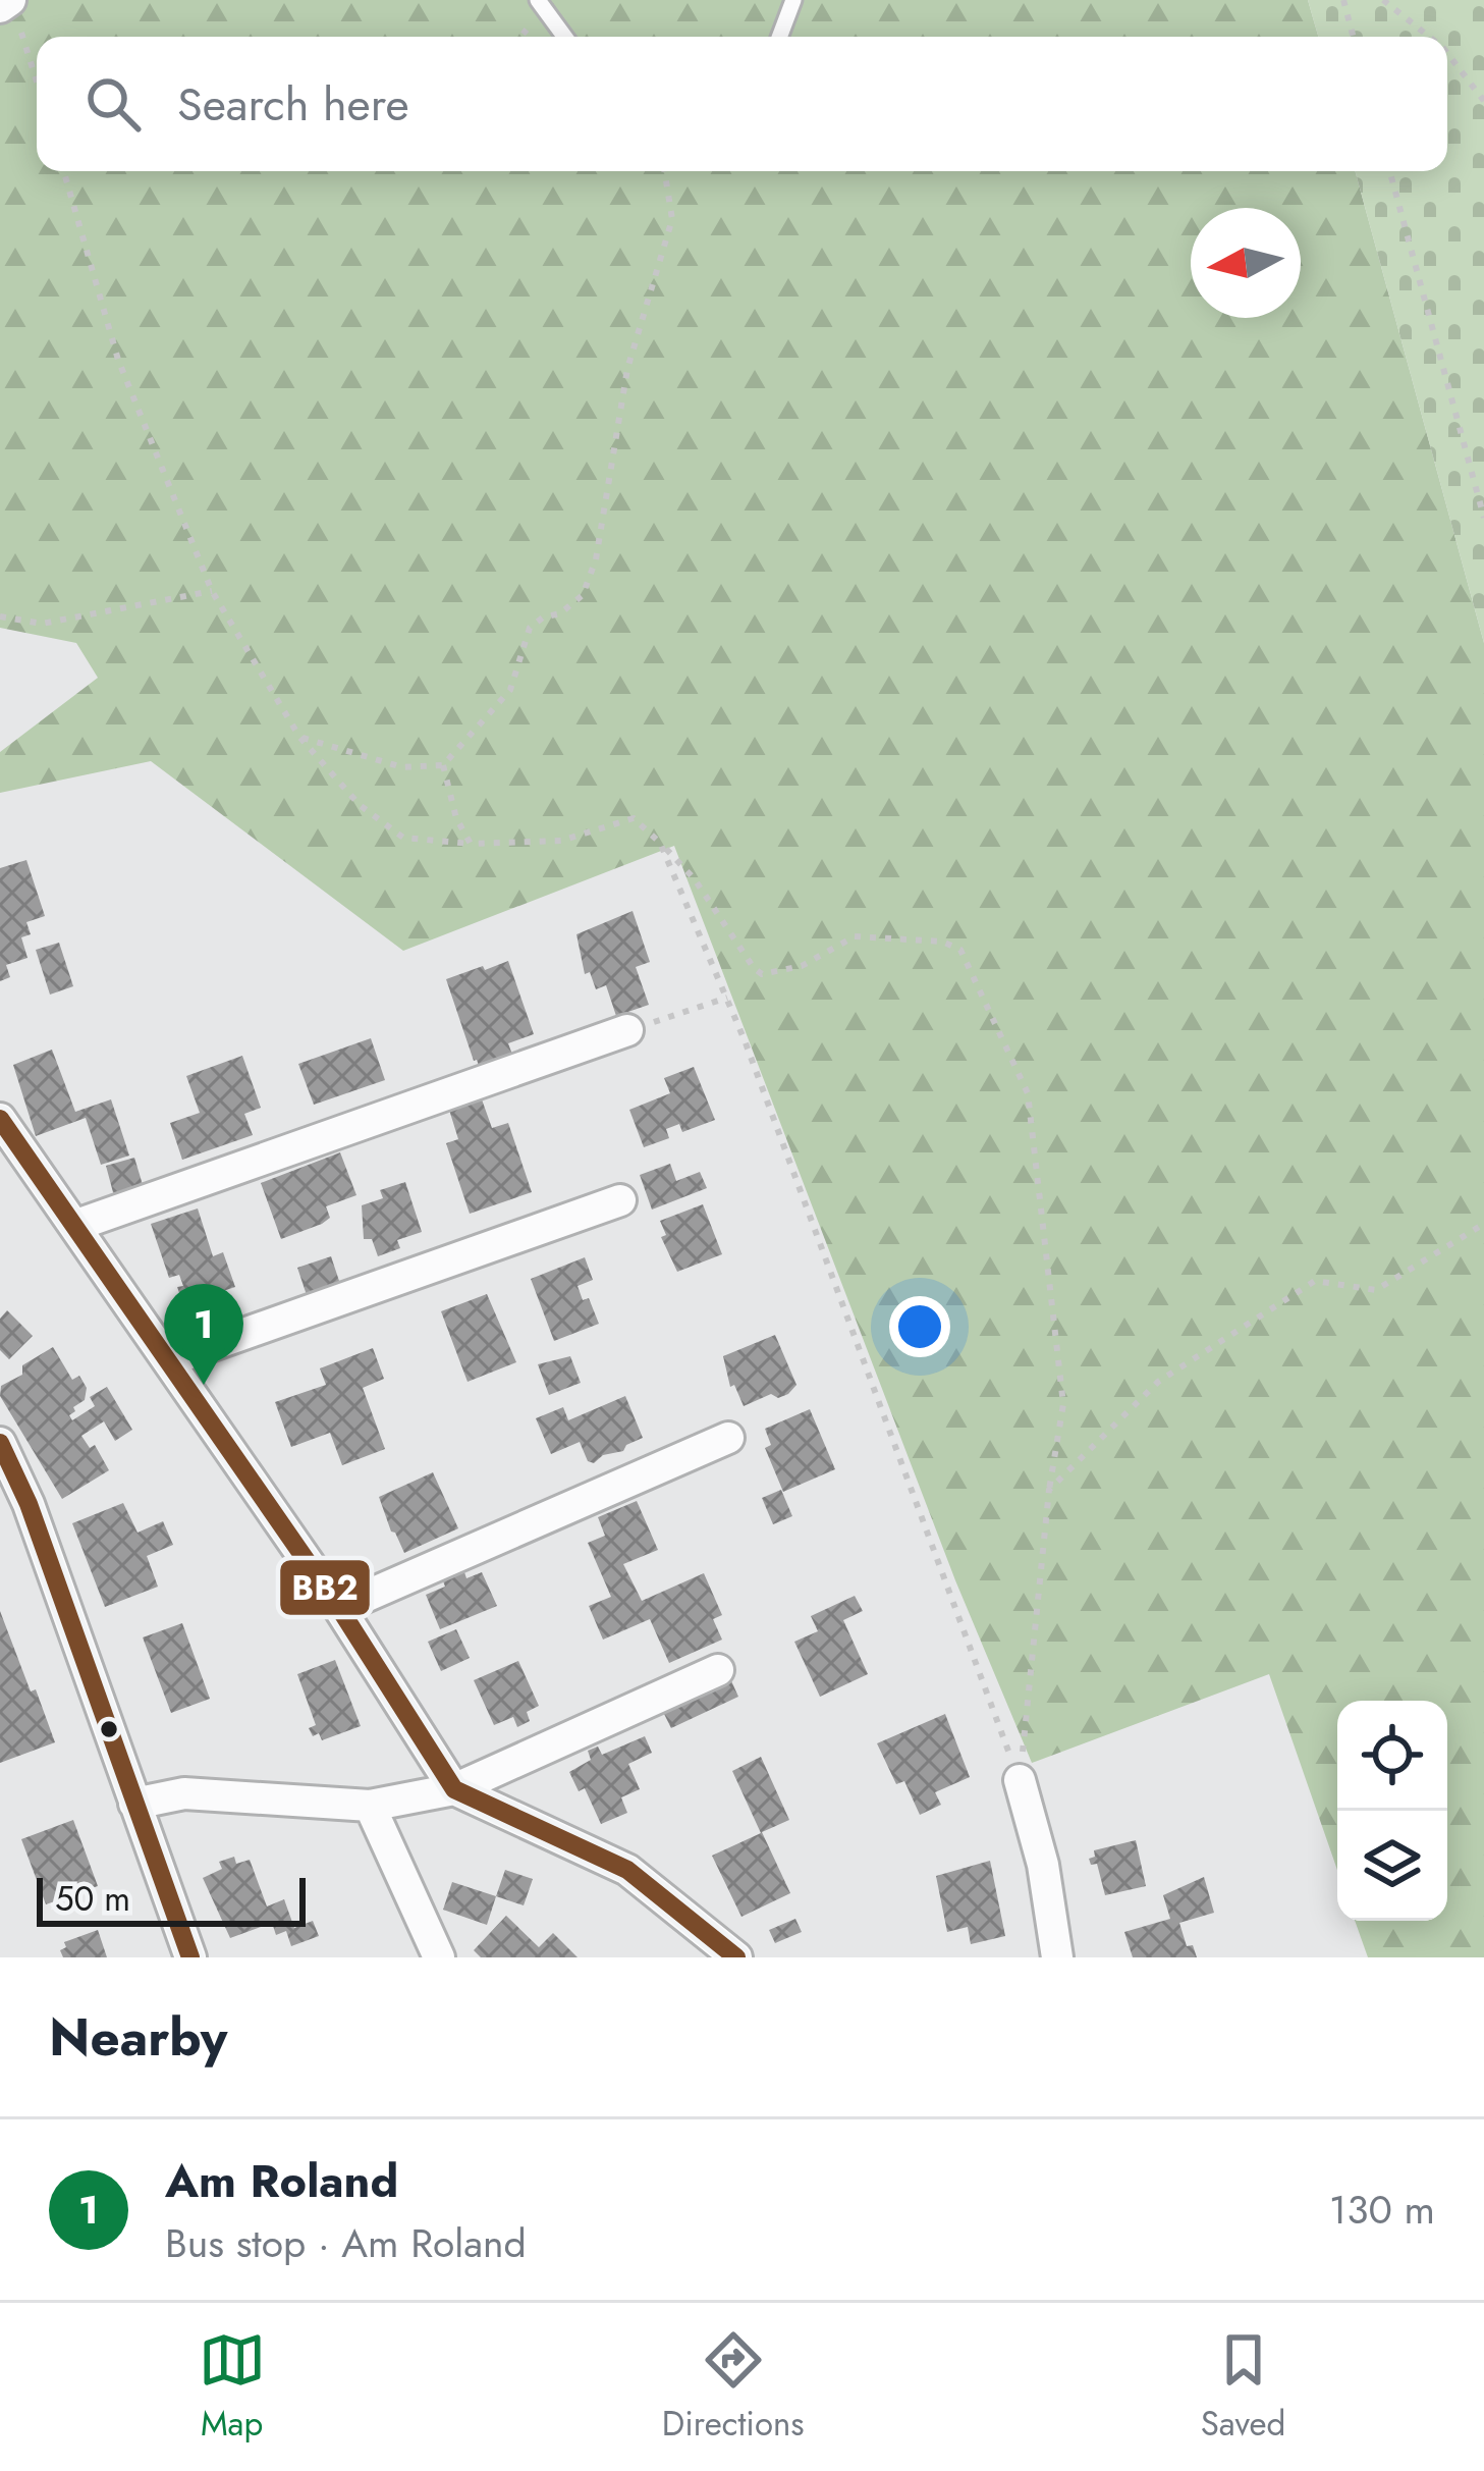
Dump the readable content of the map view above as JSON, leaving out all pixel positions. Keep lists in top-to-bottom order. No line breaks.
{"lines":["transit line BB2"],"scale_bar":"50 m","north":"left","page":{"search":"Search here","pins":"1","scale":"50 m","heading":"Nearby","list":[{"mark":"1","name":"Am Roland","note":"Bus stop · Am Roland","value":"130 m"}],"nav":["Map","Directions","Saved"]}}
